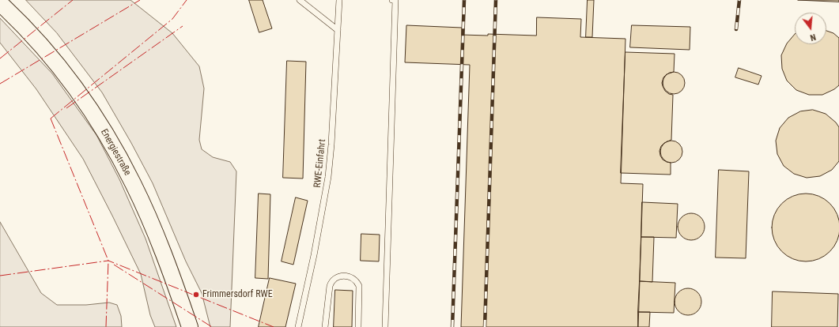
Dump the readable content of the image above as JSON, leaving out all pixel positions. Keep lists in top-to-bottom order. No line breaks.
{"streets":{"main road":["Energiestraße"],"lane":["RWE-Einfahrt"]},"places":["Frimmersdorf RWE"],"north":"bottom"}
